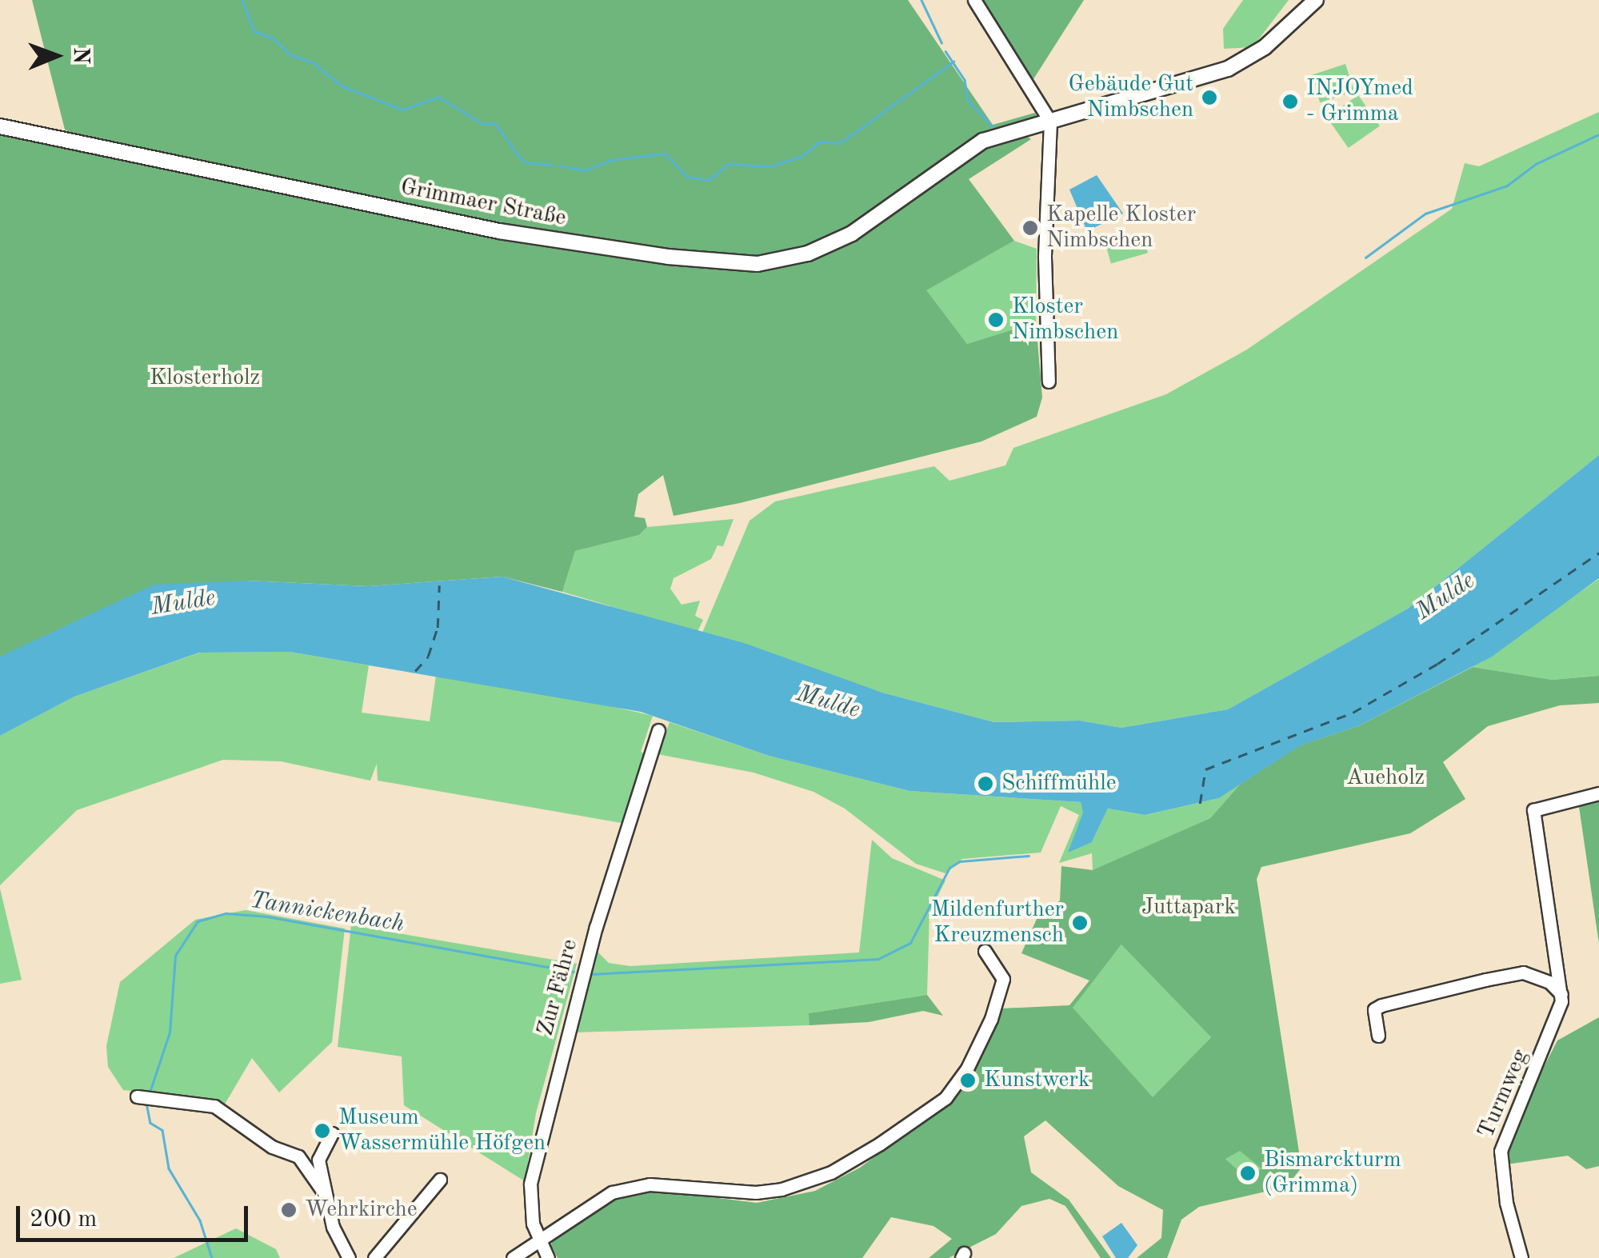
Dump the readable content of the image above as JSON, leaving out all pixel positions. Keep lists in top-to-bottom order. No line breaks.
{"streets":{"main road":["Grimmaer Straße"],"street":["Zur Fähre","Turmweg"]},"water":["Mulde","Tannickenbach"],"parks":["Klosterholz","Aueholz","Juttapark"],"places":["Gebäude Gut Nimbschen","INJOYmed - Grimma","Kapelle Kloster Nimbschen","Kloster Nimbschen","Schiffmühle","Mildenfurther Kreuzmensch","Kunstwerk","Museum Wassermühle Höfgen","Bismarckturm (Grimma)","Wehrkirche"],"scale_bar":"200 m","north":"right"}
